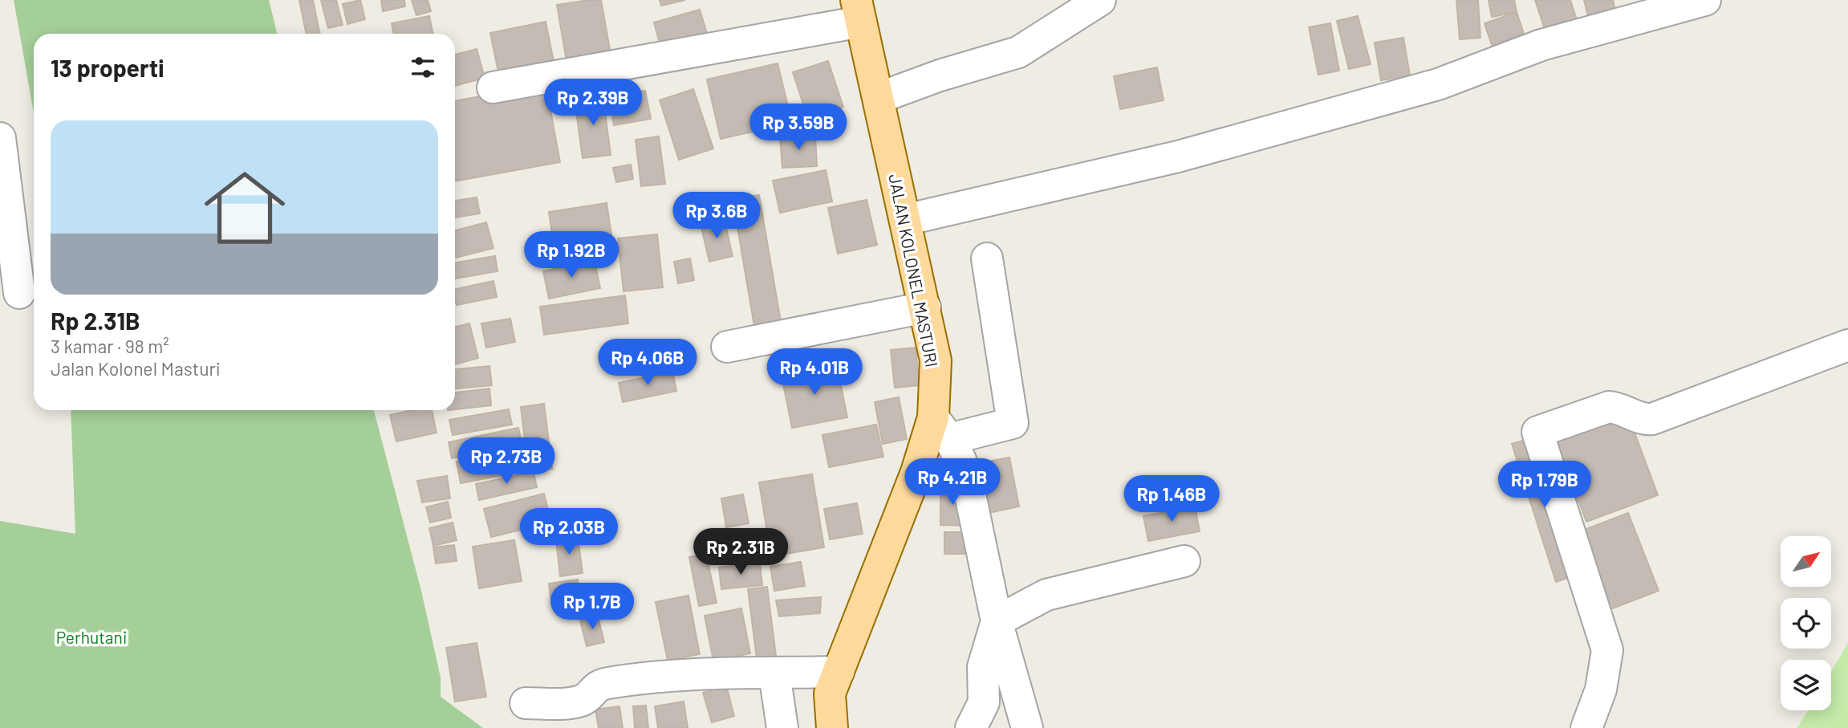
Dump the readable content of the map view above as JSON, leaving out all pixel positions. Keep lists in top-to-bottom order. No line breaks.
{"streets":{"main road":["JALAN KOLONEL MASTURI"]},"parks":["Perhutani"],"north":"top right","page":{"heading":"13 properti","price":["Rp 2.39B","Rp 3.59B","Rp 3.6B","Rp 1.92B","Rp 4.06B","Rp 4.01B","Rp 2.73B","Rp 4.21B","Rp 1.79B","Rp 1.46B","Rp 2.03B","Rp 2.31B","Rp 1.7B"],"list":[{"name":"Rp 2.31B","note":"3 kamar · 98 m² · Jalan Kolonel Masturi"}]}}
